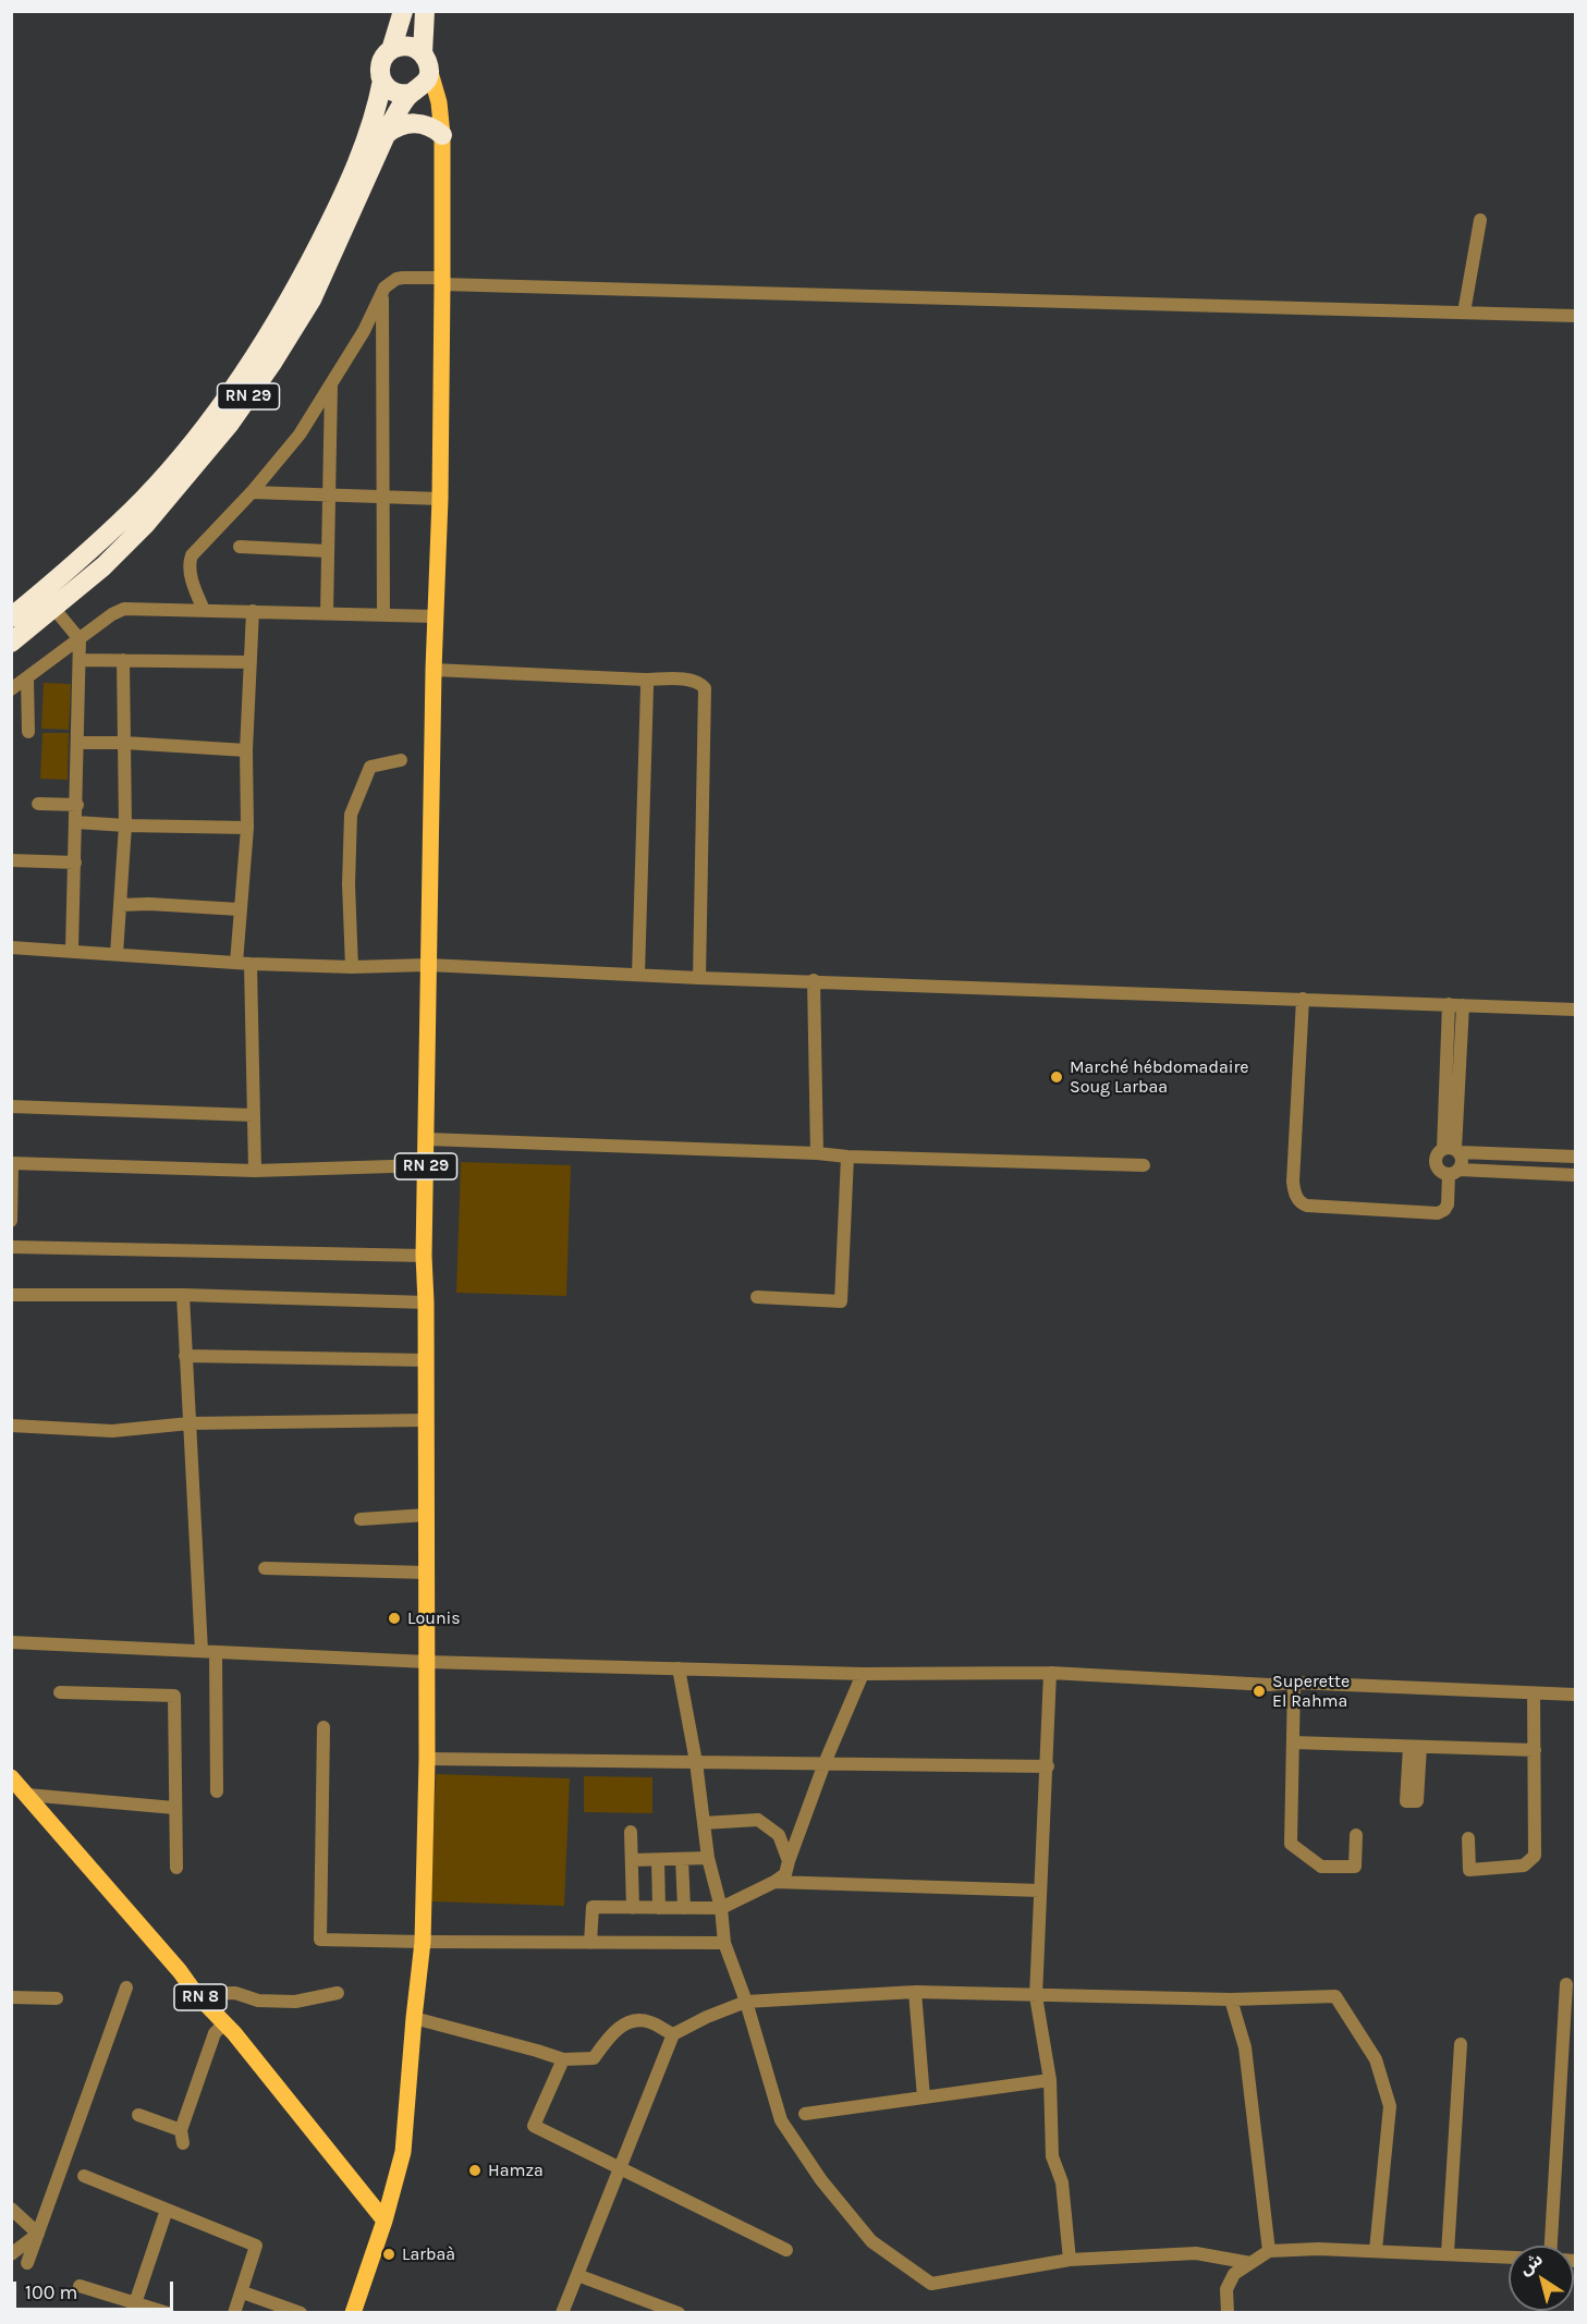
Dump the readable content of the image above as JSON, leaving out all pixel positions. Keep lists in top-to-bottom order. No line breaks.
{"streets":{"highway":["RN 29"],"main road":["RN 8"]},"crossings":[["RN 29","RN 8"]],"places":["Marché hébdomadaire Soug Larbaa","Lounis","Superette El Rahma","Hamza","Larbaà"],"scale_bar":"100 m","north":"top left"}
